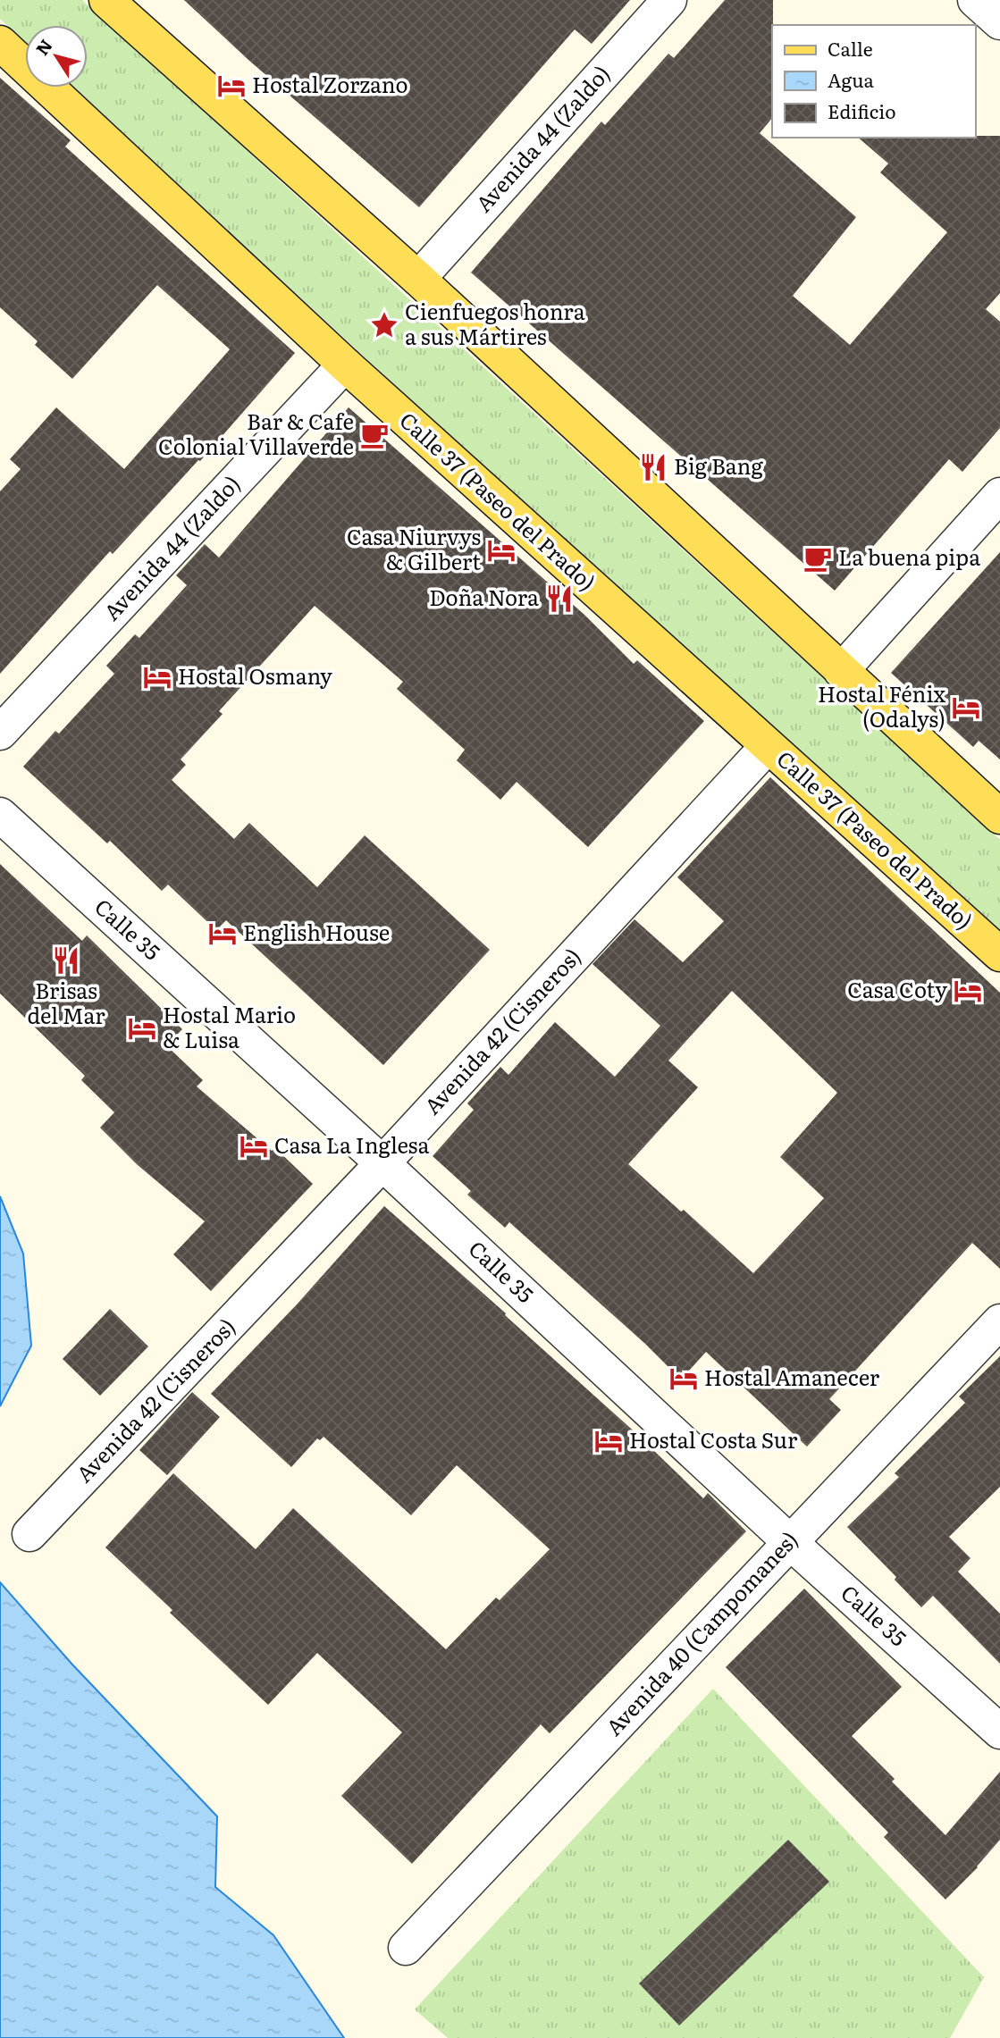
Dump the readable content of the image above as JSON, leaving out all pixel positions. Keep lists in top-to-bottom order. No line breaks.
{"streets":{"main road":["Calle 37 (Paseo del Prado)"],"street":["Avenida 44 (Zaldo)","Calle 35","Avenida 42 (Cisneros)","Avenida 40 (Campomanes)"]},"crossings":[["Avenida 44 (Zaldo)","Calle 37 (Paseo del Prado)"],["Calle 37 (Paseo del Prado)","Avenida 42 (Cisneros)"],["Calle 35","Avenida 42 (Cisneros)"],["Calle 35","Avenida 40 (Campomanes)"]],"places":{"hotel":["Hostal Zorzano","Casa Niurvys & Gilbert","Hostal Osmany","Hostal Fénix (Odalys)","English House","Casa Coty","Hostal Mario & Luisa","Casa La Inglesa","Hostal Amanecer","Hostal Costa Sur"],"place":["Cienfuegos honra a sus Mártires"],"cafe":["Bar & Cafe Colonial Villaverde","La buena pipa"],"restaurant":["Big Bang","Doña Nora","Brisas del Mar"]},"legend":["Calle","Agua","Edificio"],"north":"top left"}
